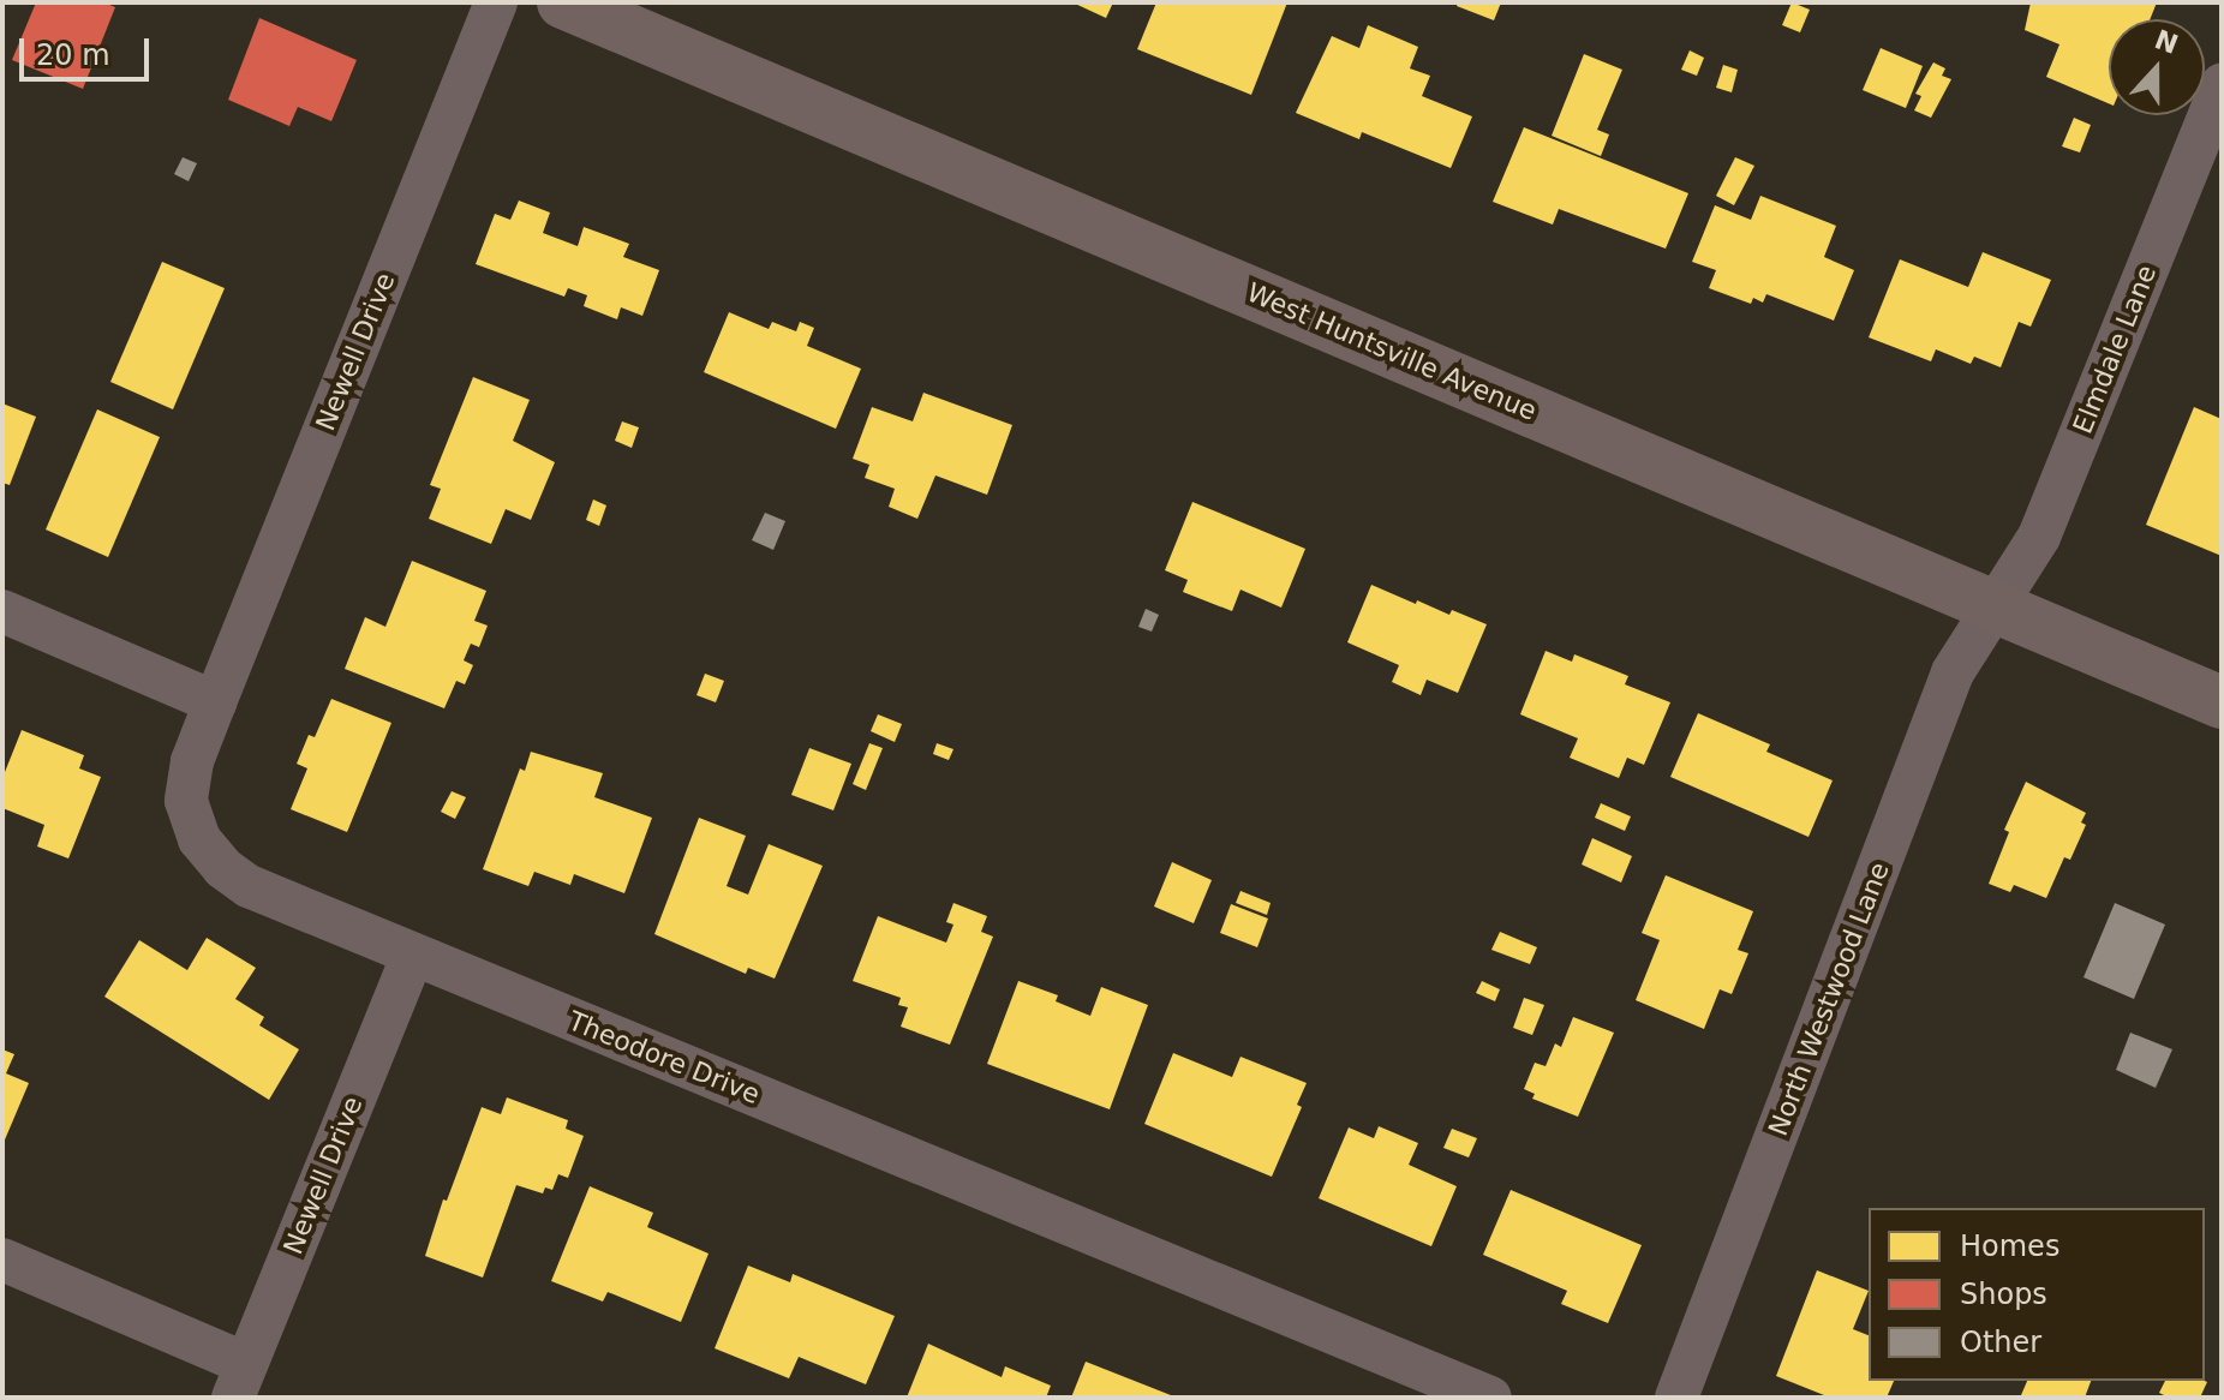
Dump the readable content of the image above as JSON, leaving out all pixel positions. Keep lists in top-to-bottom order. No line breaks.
{"streets":{"main road":["West Huntsville Avenue"],"street":["Elmdale Lane","Newell Drive","North Westwood Lane","Theodore Drive"]},"crossings":[["Elmdale Lane","West Huntsville Avenue"],["Elmdale Lane","North Westwood Lane"],["Newell Drive","Theodore Drive"],["West Huntsville Avenue","North Westwood Lane"]],"legend":["Homes","Shops","Other"],"scale_bar":"20 m","north":"top"}
